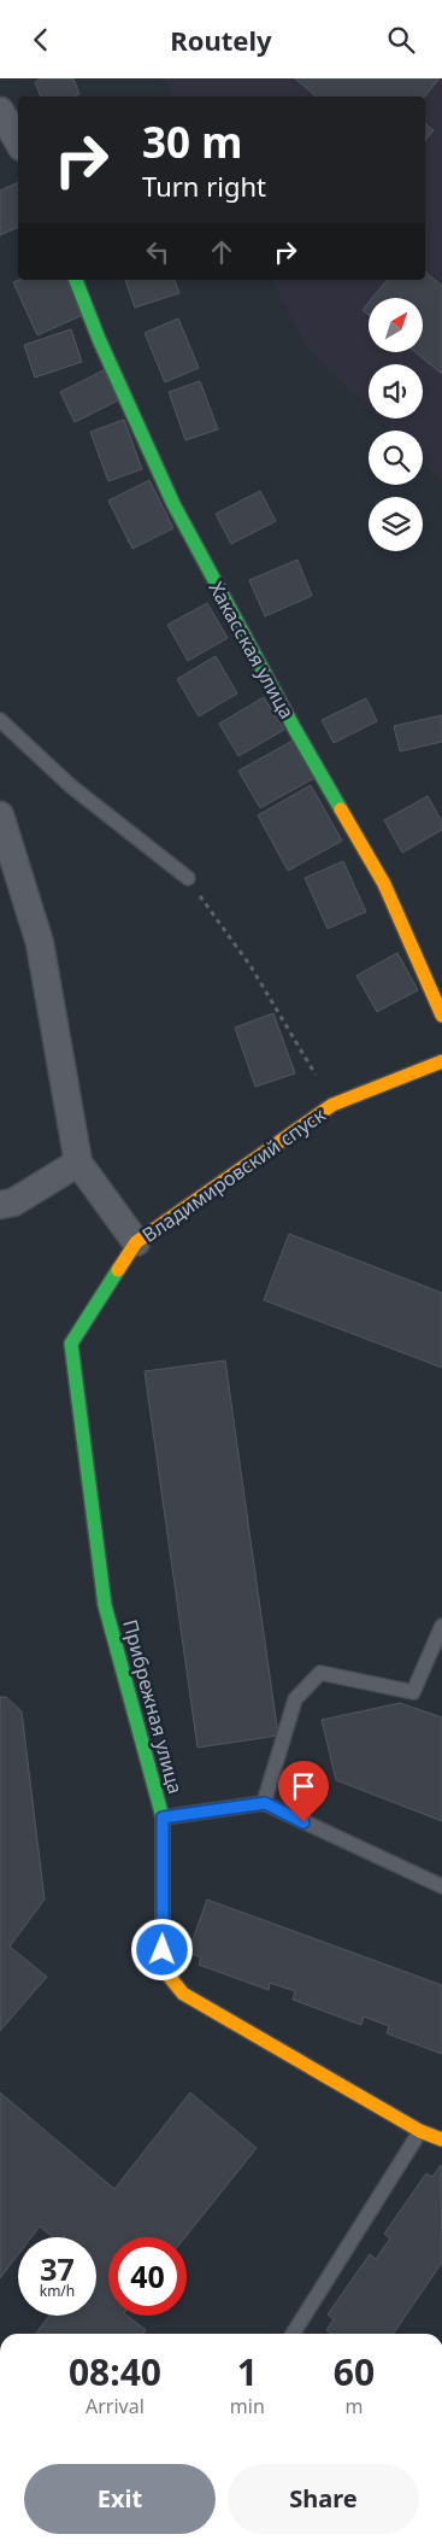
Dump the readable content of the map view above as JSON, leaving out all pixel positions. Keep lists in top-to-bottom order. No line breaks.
{"streets":{"street":["Хакасская улица","Владимировский спуск","Прибрежная улица"]},"crossings":[["Владимировский спуск","Прибрежная улица"]],"north":"top right","page":{"header":"Routely","turn":["30 m","Turn right"],"speed":"37 km/h","limit":"40","eta":["08:40","Arrival","1","min","60","m"],"buttons":["Exit","Share"]}}
